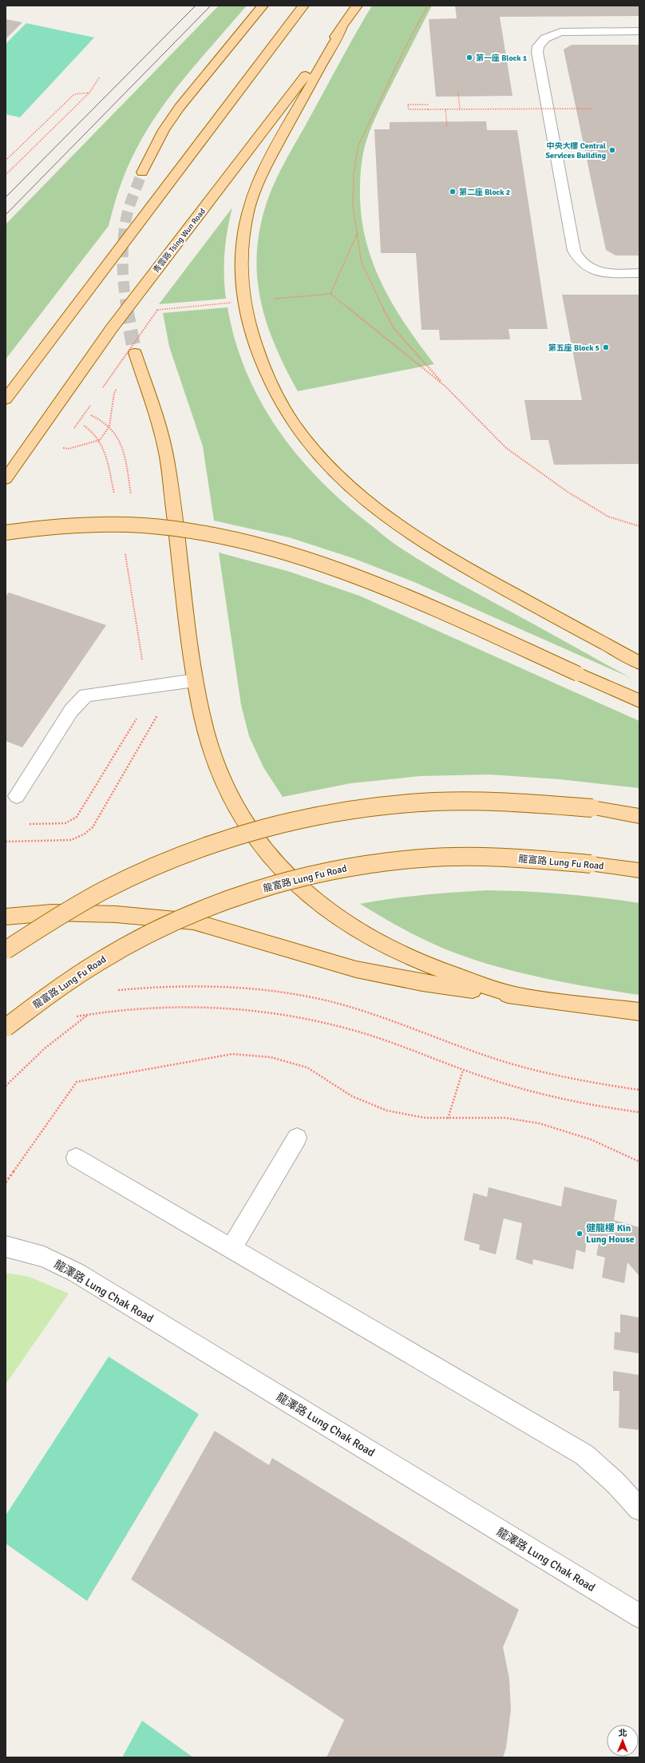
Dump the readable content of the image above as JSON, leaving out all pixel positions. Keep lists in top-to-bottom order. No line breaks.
{"streets":{"main road":["青雲路 Tsing Wun Road","龍富路 Lung Fu Road"],"street":["龍澤路 Lung Chak Road"]},"places":["第一座 Block 1","中央大樓 Central Services Building","第二座 Block 2","第五座 Block 5","健龍樓 Kin Lung House"],"north":"top"}
